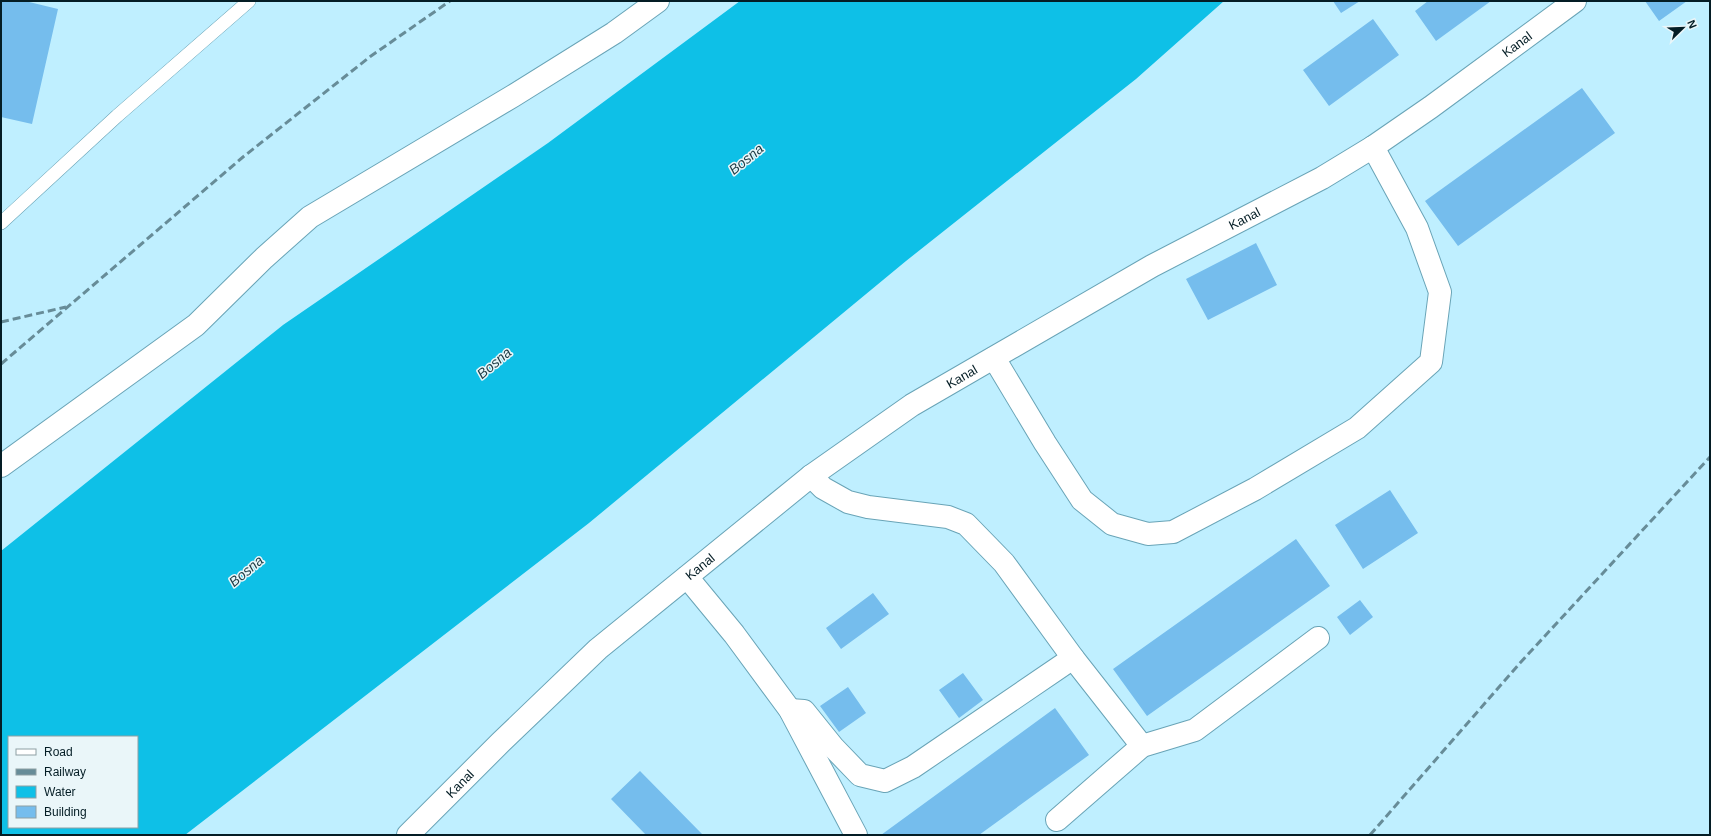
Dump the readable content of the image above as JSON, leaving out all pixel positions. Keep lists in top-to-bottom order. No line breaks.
{"streets":{"street":["Kanal"]},"water":["Bosna"],"legend":["Road","Railway","Water","Building"],"north":"top right"}
